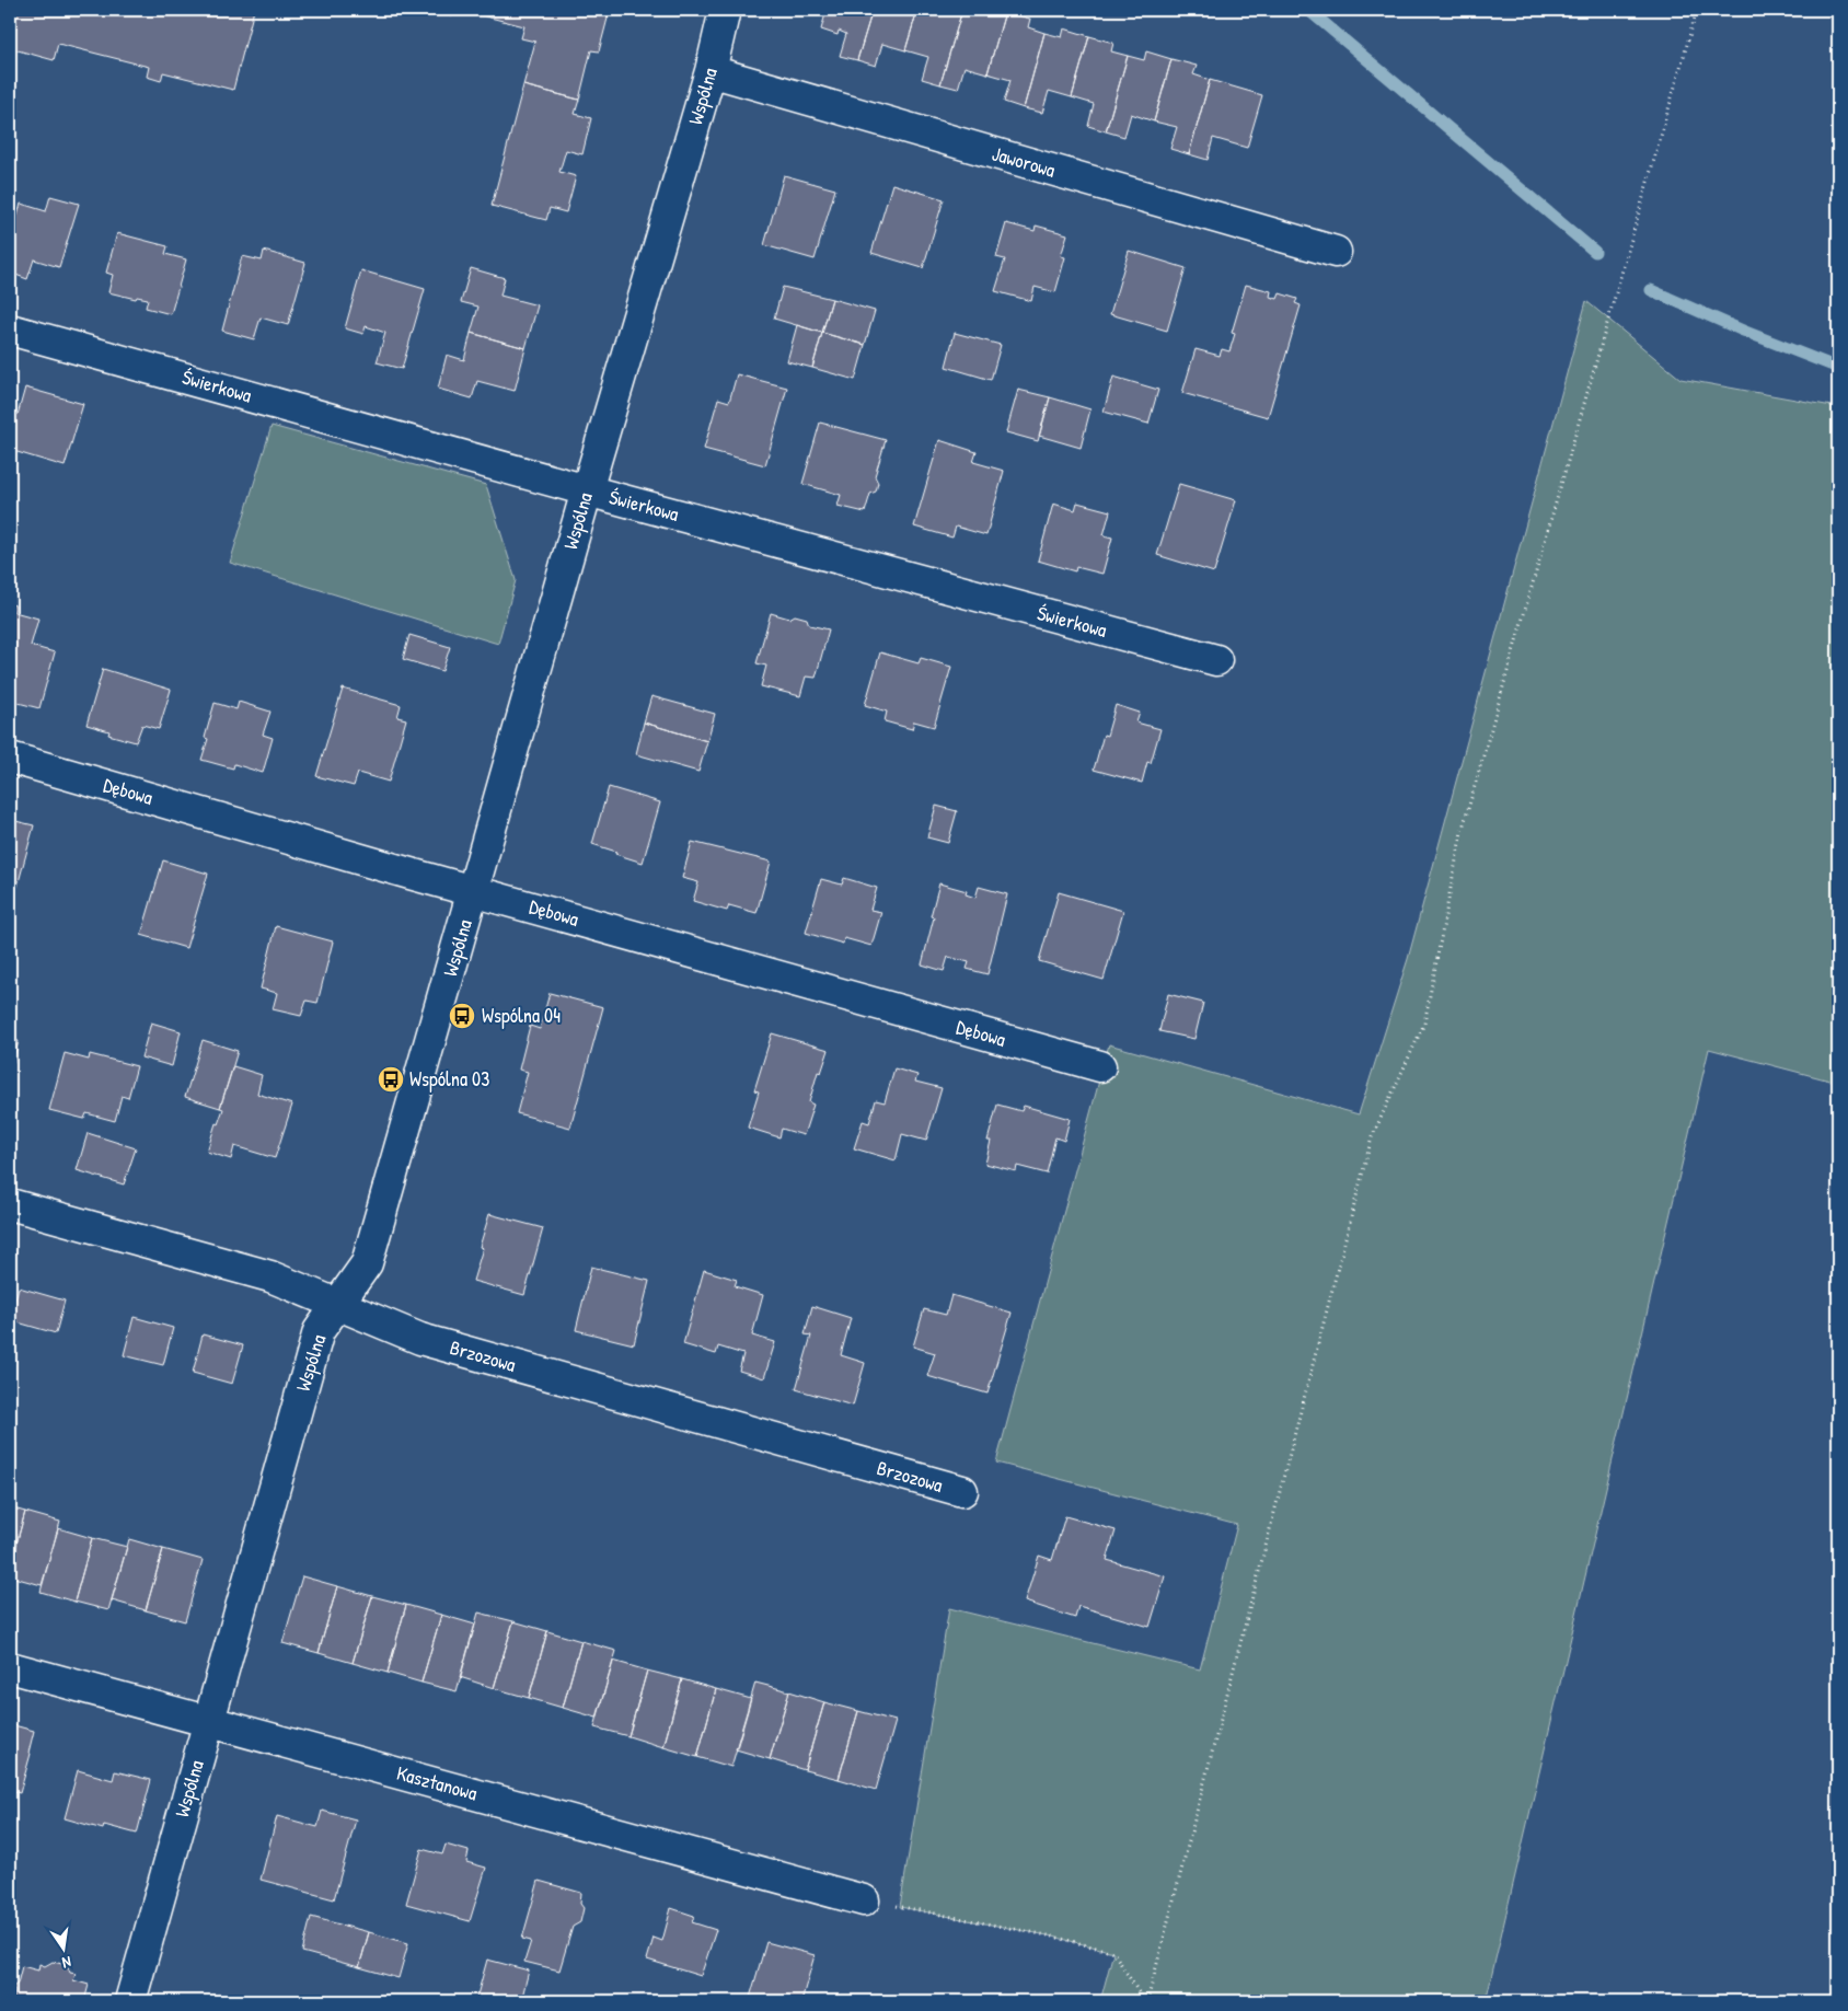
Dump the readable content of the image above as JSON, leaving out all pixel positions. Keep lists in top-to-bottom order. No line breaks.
{"streets":{"street":["Wspólna","Jaworowa","Świerkowa","Dębowa","Brzozowa","Kasztanowa"]},"crossings":[["Wspólna","Jaworowa"],["Wspólna","Świerkowa"],["Wspólna","Dębowa"],["Wspólna","Brzozowa"],["Wspólna","Kasztanowa"]],"places":{"bus stop":["Wspólna 04","Wspólna 03"]},"north":"bottom"}
